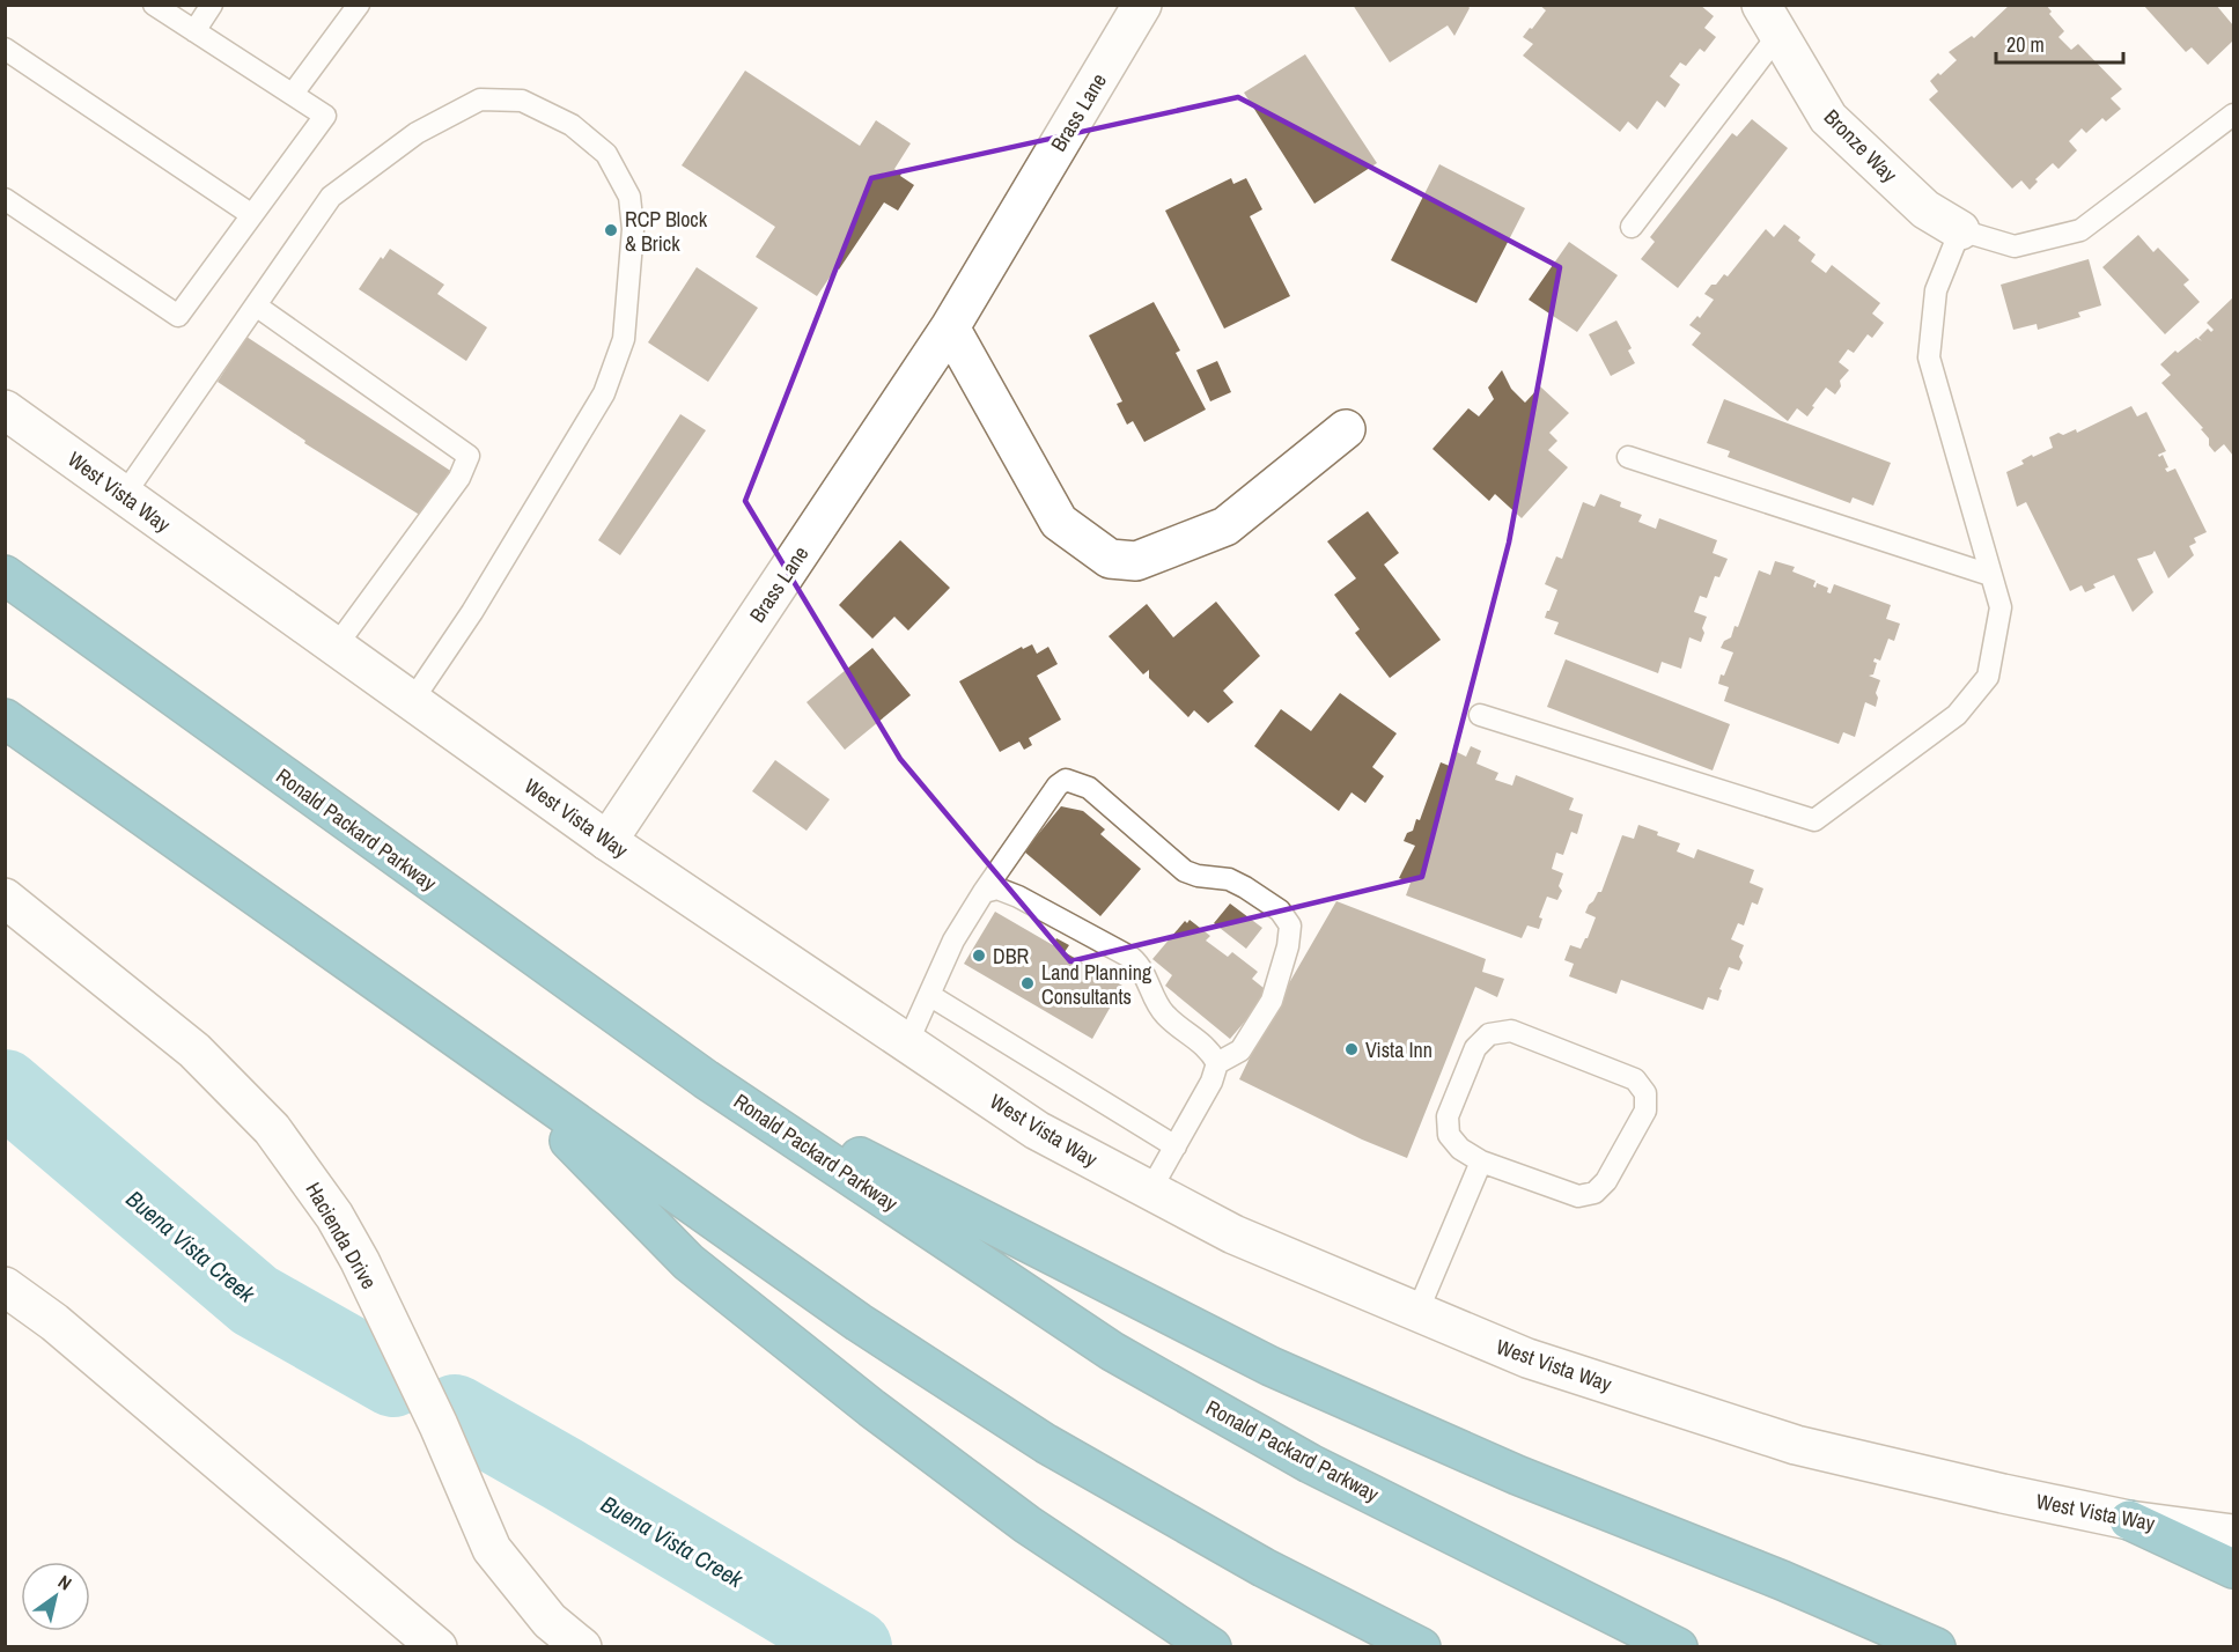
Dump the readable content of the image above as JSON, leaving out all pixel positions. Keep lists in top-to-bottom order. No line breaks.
{"streets":{"highway":["Ronald Packard Parkway"],"main road":["Brass Lane","Bronze Way","West Vista Way","Hacienda Drive"]},"crossings":[["Brass Lane","West Vista Way"]],"water":["Buena Vista Creek"],"places":["RCP Block & Brick","DBR","Land Planning Consultants","Vista Inn"],"scale_bar":"20 m","north":"top right"}
